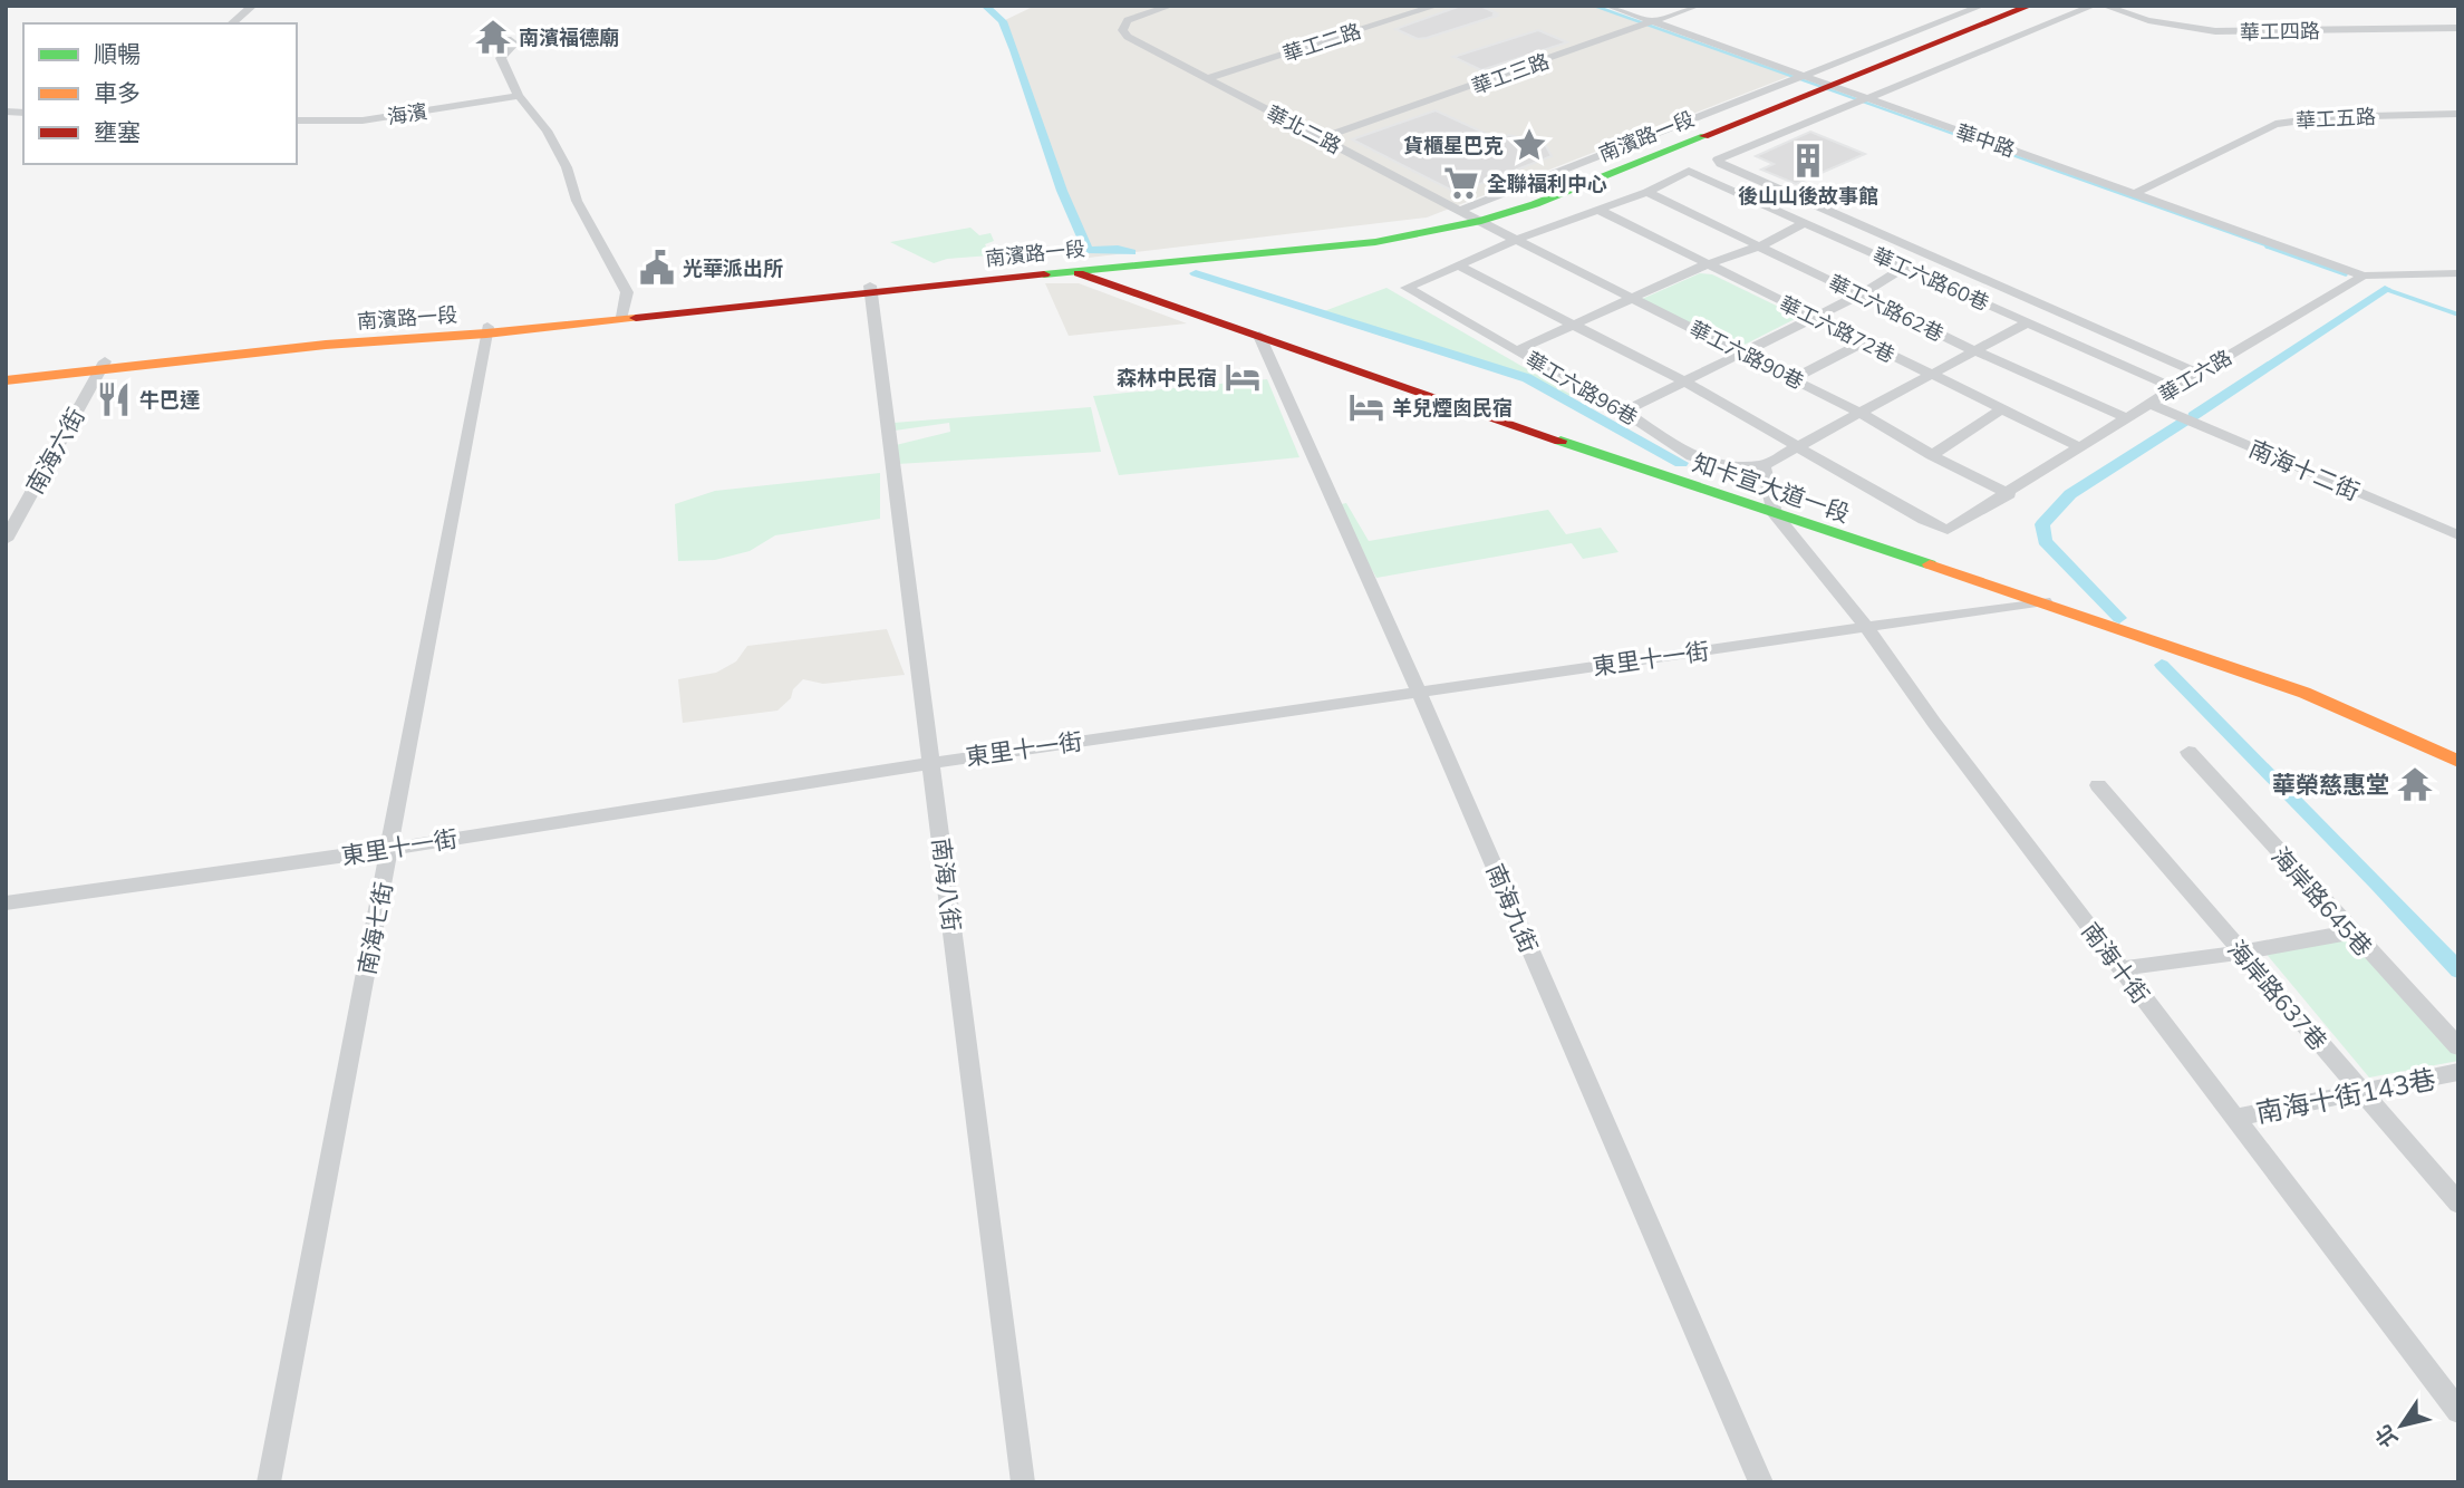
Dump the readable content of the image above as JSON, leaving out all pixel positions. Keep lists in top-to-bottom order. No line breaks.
{"streets":{"main road":["南濱路一段","知卡宣大道一段"],"street":["華工四路","華工二路","華工三路","海濱","華工五路","華北二路","華中路","華工六路60巷","華工六路62巷","華工六路72巷","華工六路90巷","華工六路","華工六路96巷","南海六街","南海十二街","東里十一街","南海八街","海岸路645巷","南海九街","南海七街","南海十街","海岸路637巷","南海十街143巷"]},"crossings":[["華工二路","華北二路"],["華工三路","華北二路"],["華工三路","華中路"],["華工五路","華中路"],["華北二路","南濱路一段"],["華北二路","華工六路90巷"],["南濱路一段","華中路"],["南濱路一段","華工六路90巷"],["南濱路一段","南海六街"],["南濱路一段","知卡宣大道一段"],["南濱路一段","南海八街"],["南濱路一段","南海七街"],["華中路","華工六路"],["華工六路60巷","華工六路62巷"],["華工六路60巷","華工六路"],["華工六路62巷","華工六路"],["華工六路72巷","華工六路"],["華工六路90巷","華工六路"],["華工六路","南海十二街"],["知卡宣大道一段","東里十一街"],["知卡宣大道一段","南海九街"],["知卡宣大道一段","南海十街"],["東里十一街","南海八街"],["東里十一街","南海九街"],["東里十一街","南海七街"],["東里十一街","南海十街"],["南海十街","南海十街143巷"],["海岸路637巷","南海十街143巷"]],"places":{"temple":["南濱福德廟","華榮慈惠堂"],"place":["貨櫃星巴克"],"building":["後山山後故事館"],"supermarket":["全聯福利中心"],"public building":["光華派出所"],"hotel":["森林中民宿","羊兒煙囪民宿"],"restaurant":["牛巴達"]},"legend":["順暢","車多","壅塞"],"north":"bottom left"}
